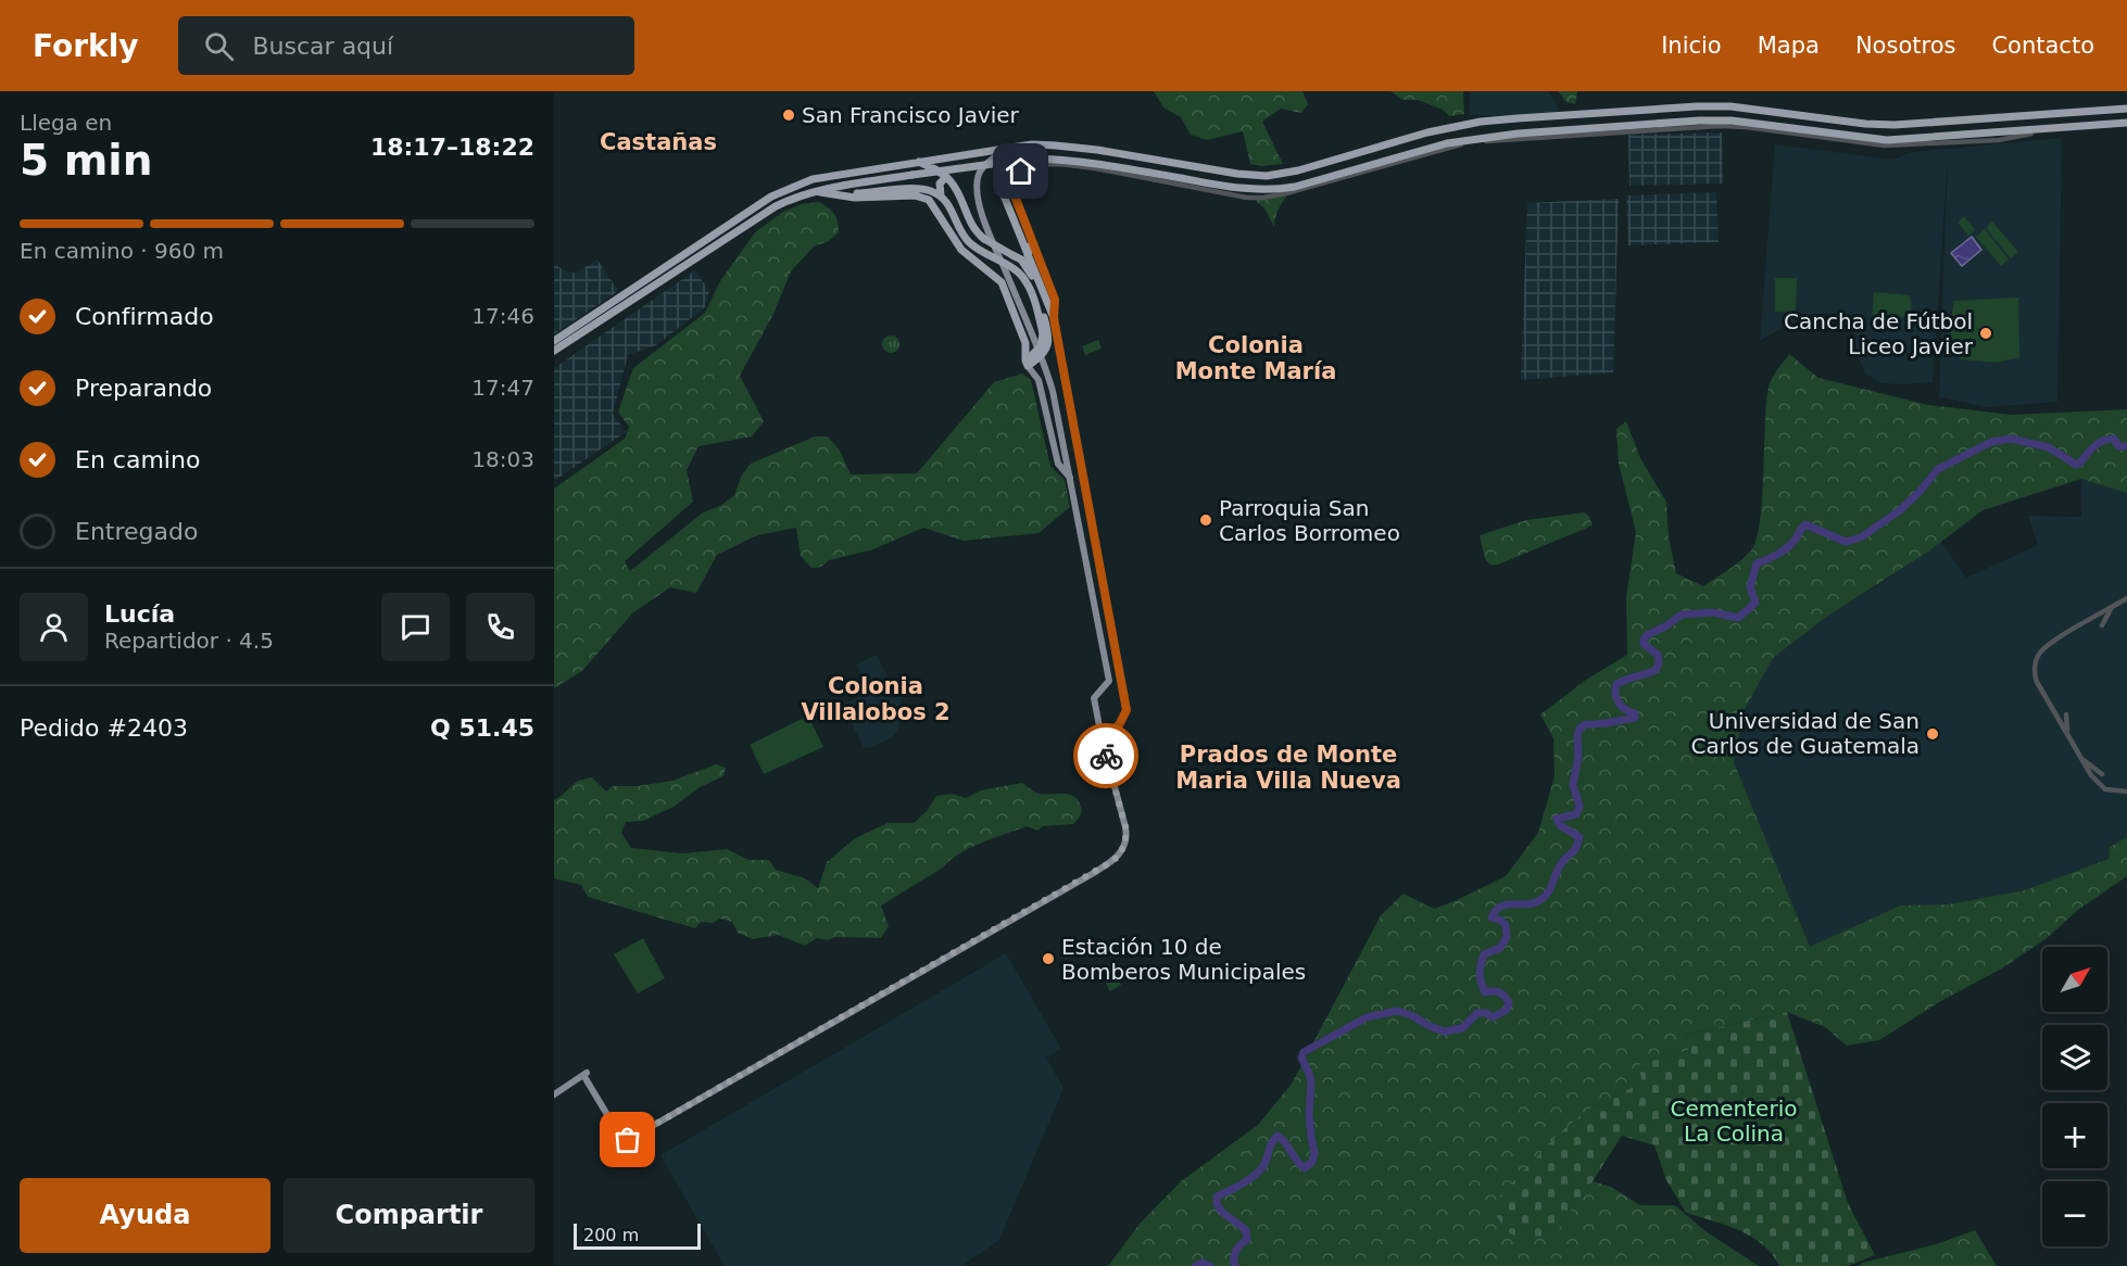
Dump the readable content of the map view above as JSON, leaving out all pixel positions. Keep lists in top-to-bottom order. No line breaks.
{"districts":["Castañas","Colonia Monte María","Colonia Villalobos 2","Prados de Monte Maria Villa Nueva"],"parks":["Cementerio La Colina"],"places":["San Francisco Javier","Cancha de Fútbol Liceo Javier","Parroquia San Carlos Borromeo","Universidad de San Carlos de Guatemala","Estación 10 de Bomberos Municipales"],"scale_bar":"200 m","north":"top right","page":{"header":"Forkly","search":"Buscar aquí","nav":["Inicio","Mapa","Nosotros","Contacto"],"heading":["5 min","Llega en","18:17–18:22"],"panel":["Lucía","Repartidor · 4.5","Pedido #2403","Q 51.45"],"bar":"En camino · 960 m","list":[["Confirmado","17:46"],["Preparando","17:47"],["En camino","18:03"],"Entregado"],"map_buttons":["+","−"],"buttons":["Ayuda","Compartir"],"scale":"200 m"}}
